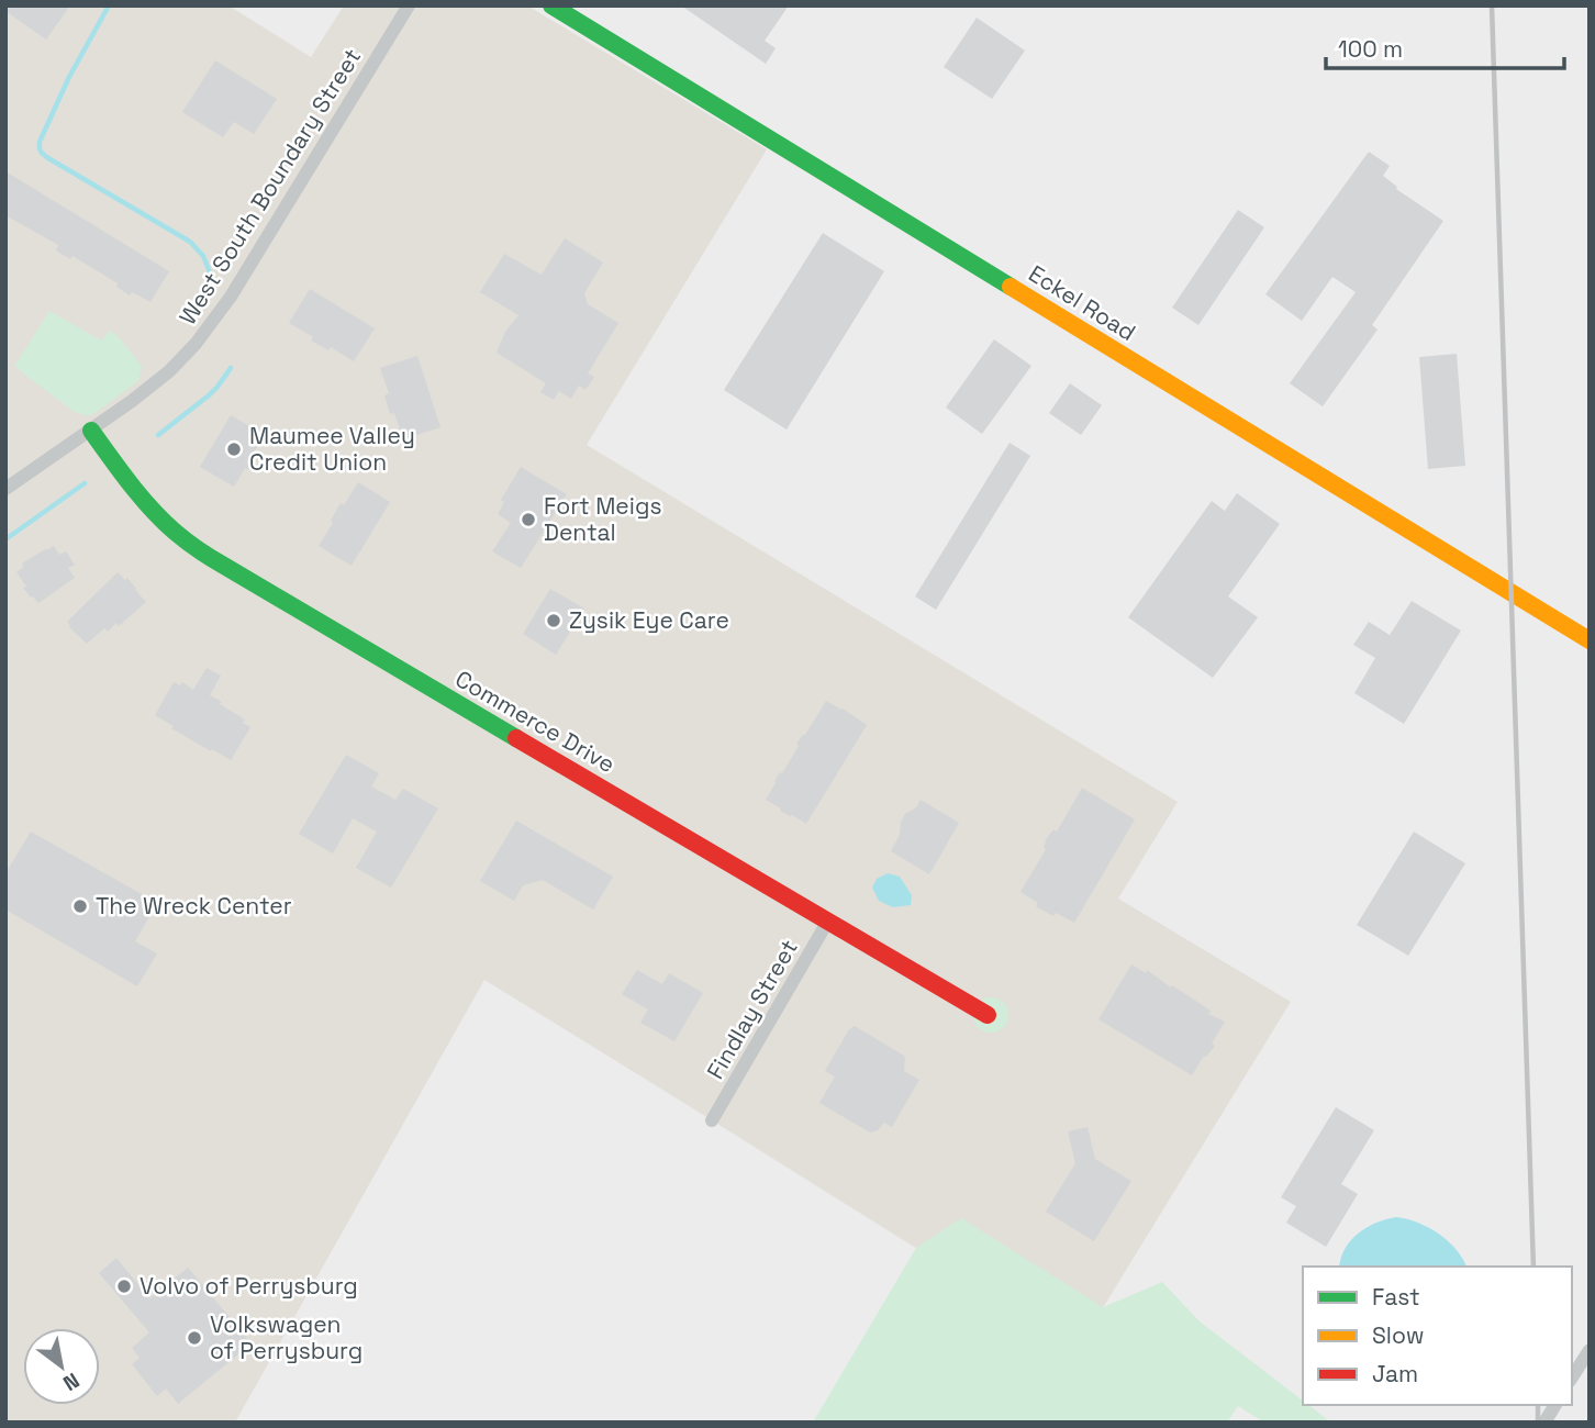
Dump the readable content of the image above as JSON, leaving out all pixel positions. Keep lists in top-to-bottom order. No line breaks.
{"streets":{"street":["West South Boundary Street","Eckel Road","Commerce Drive","Findlay Street"]},"crossings":[["West South Boundary Street","Commerce Drive"],["Commerce Drive","Findlay Street"]],"places":["Maumee Valley Credit Union","Fort Meigs Dental","Zysik Eye Care","The Wreck Center","Volvo of Perrysburg","Volkswagen of Perrysburg"],"legend":["Fast","Slow","Jam"],"scale_bar":"100 m","north":"bottom right"}
